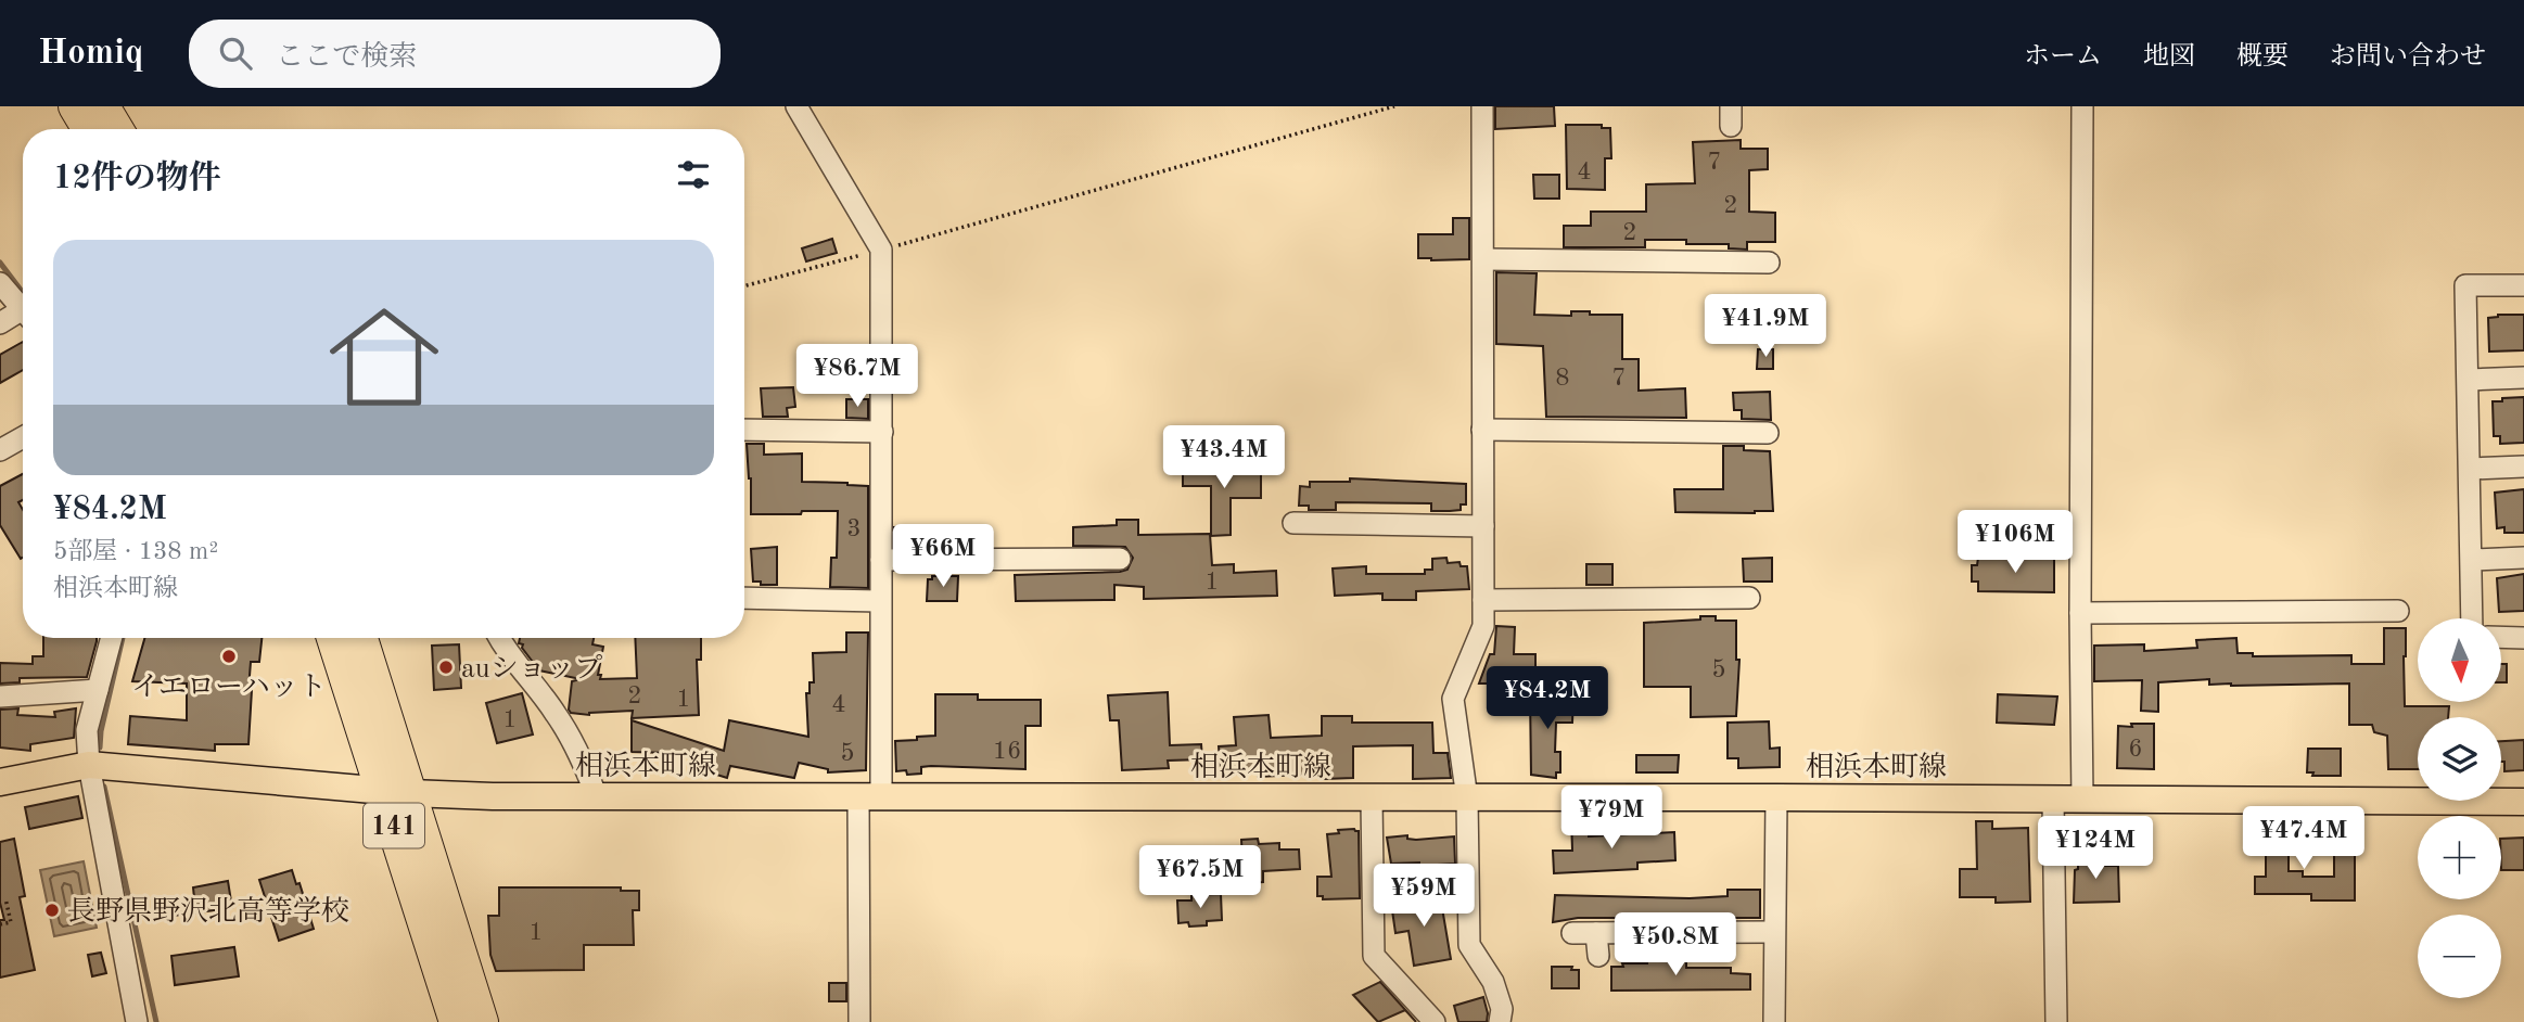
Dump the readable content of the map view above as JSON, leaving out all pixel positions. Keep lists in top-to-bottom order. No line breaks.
{"streets":{"highway":["141"],"main road":["相浜本町線"]},"crossings":[["相浜本町線","141"]],"places":["イエローハット","auショップ","長野県野沢北高等学校"],"house_numbers":["7","4","2","2","8","7","3","1","5","2","1","4","1","6","16","5","1"],"north":"bottom","page":{"header":"Homiq","search":"ここで検索","nav":["ホーム","地図","概要","お問い合わせ"],"heading":"12件の物件","list":[{"name":"¥84.2M","note":"5部屋 · 138 m² · 相浜本町線"}],"price":["¥41.9M","¥86.7M","¥43.4M","¥106M","¥66M","¥84.2M","¥79M","¥47.4M","¥124M","¥67.5M","¥59M","¥50.8M"],"map_buttons":["+","−"]}}
